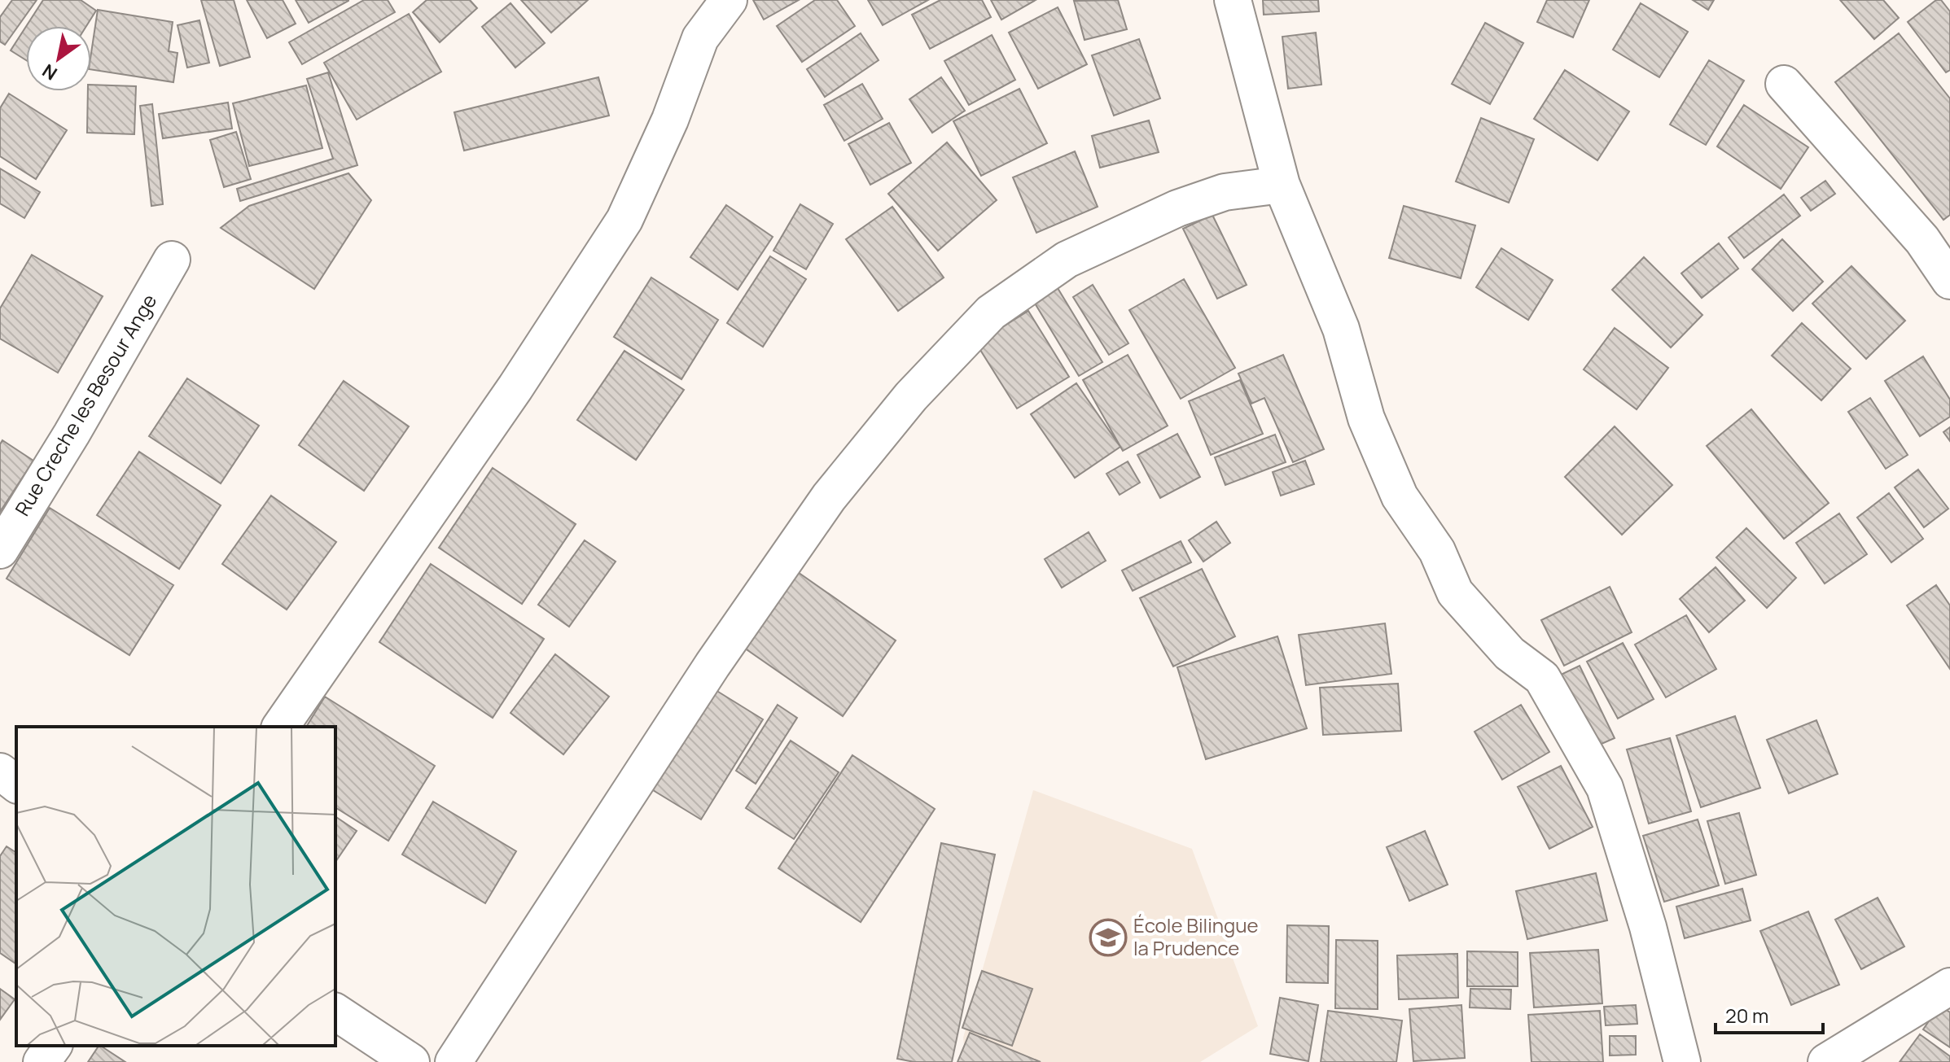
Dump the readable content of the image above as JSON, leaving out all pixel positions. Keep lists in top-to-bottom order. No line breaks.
{"streets":{"street":["Rue Creche les Besour Ange"]},"places":{"school or university":["École Bilingue la Prudence"]},"scale_bar":"20 m","north":"bottom left"}
